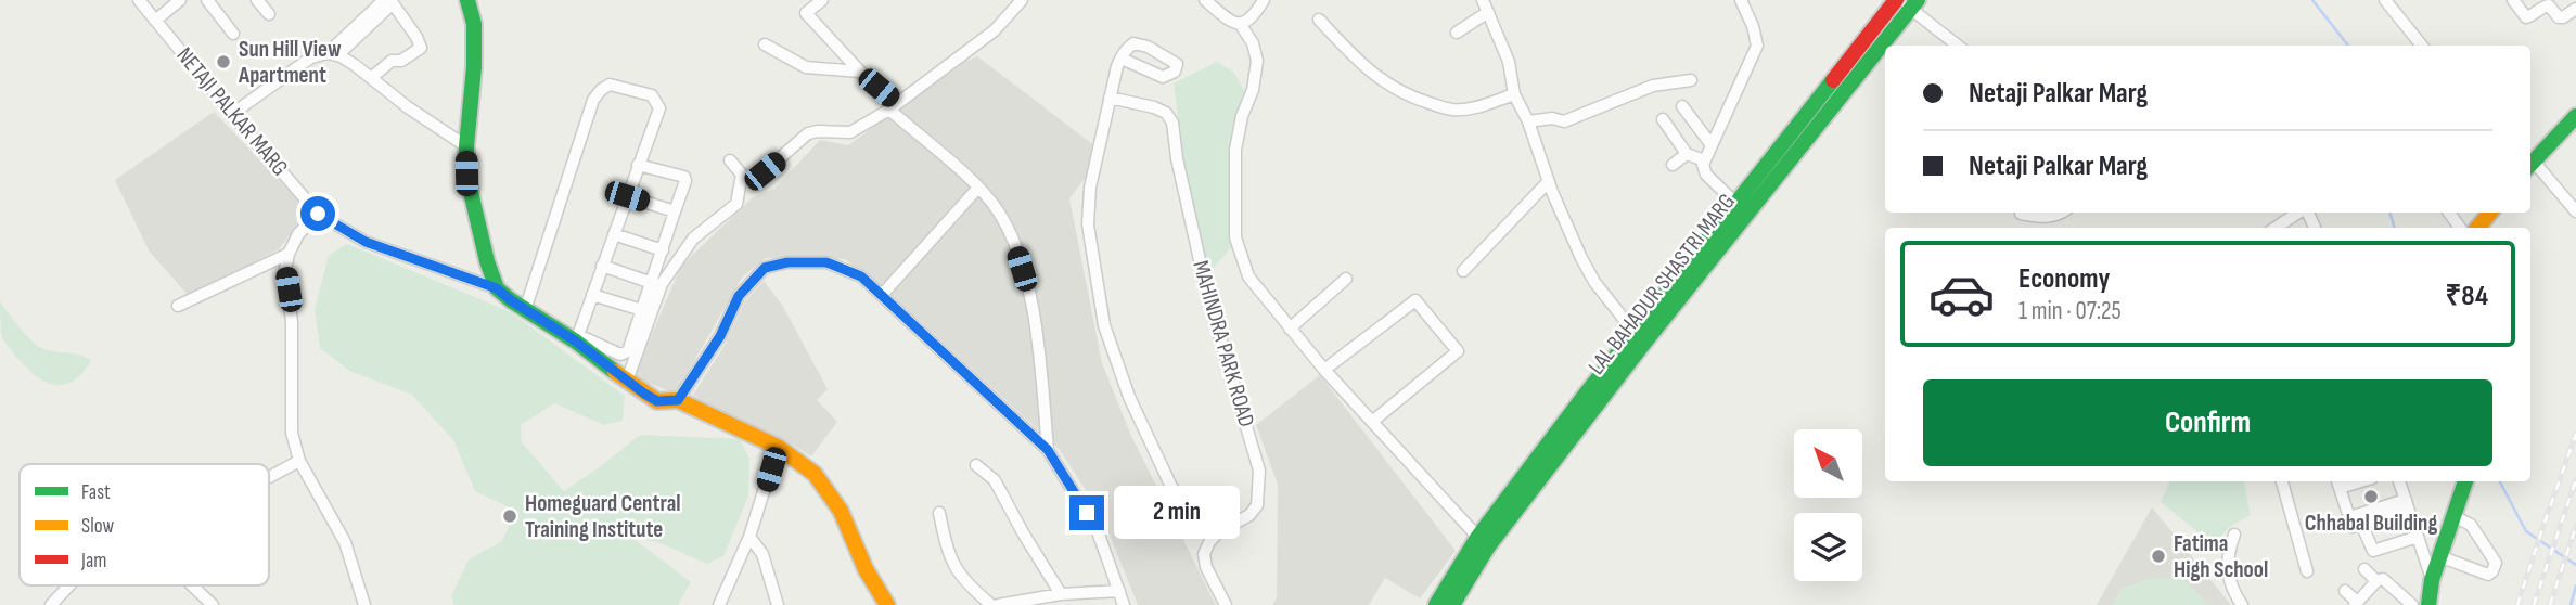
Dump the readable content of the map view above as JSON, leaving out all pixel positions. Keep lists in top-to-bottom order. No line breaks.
{"streets":{"street":["NETAJI PALKAR MARG","LAL BAHADUR SHASTRI MARG","MAHINDRA PARK ROAD"]},"places":["Sun Hill View Apartment","Chhabal Building","Homeguard Central Training Institute","Fatima High School"],"legend":["Fast","Slow","Jam"],"north":"top left","page":{"banner":["Netaji Palkar Marg","Netaji Palkar Marg"],"list":[{"name":"Economy","note":"1 min · 07:25","value":"₹84"}],"buttons":"Confirm","bubble":"2 min"}}
